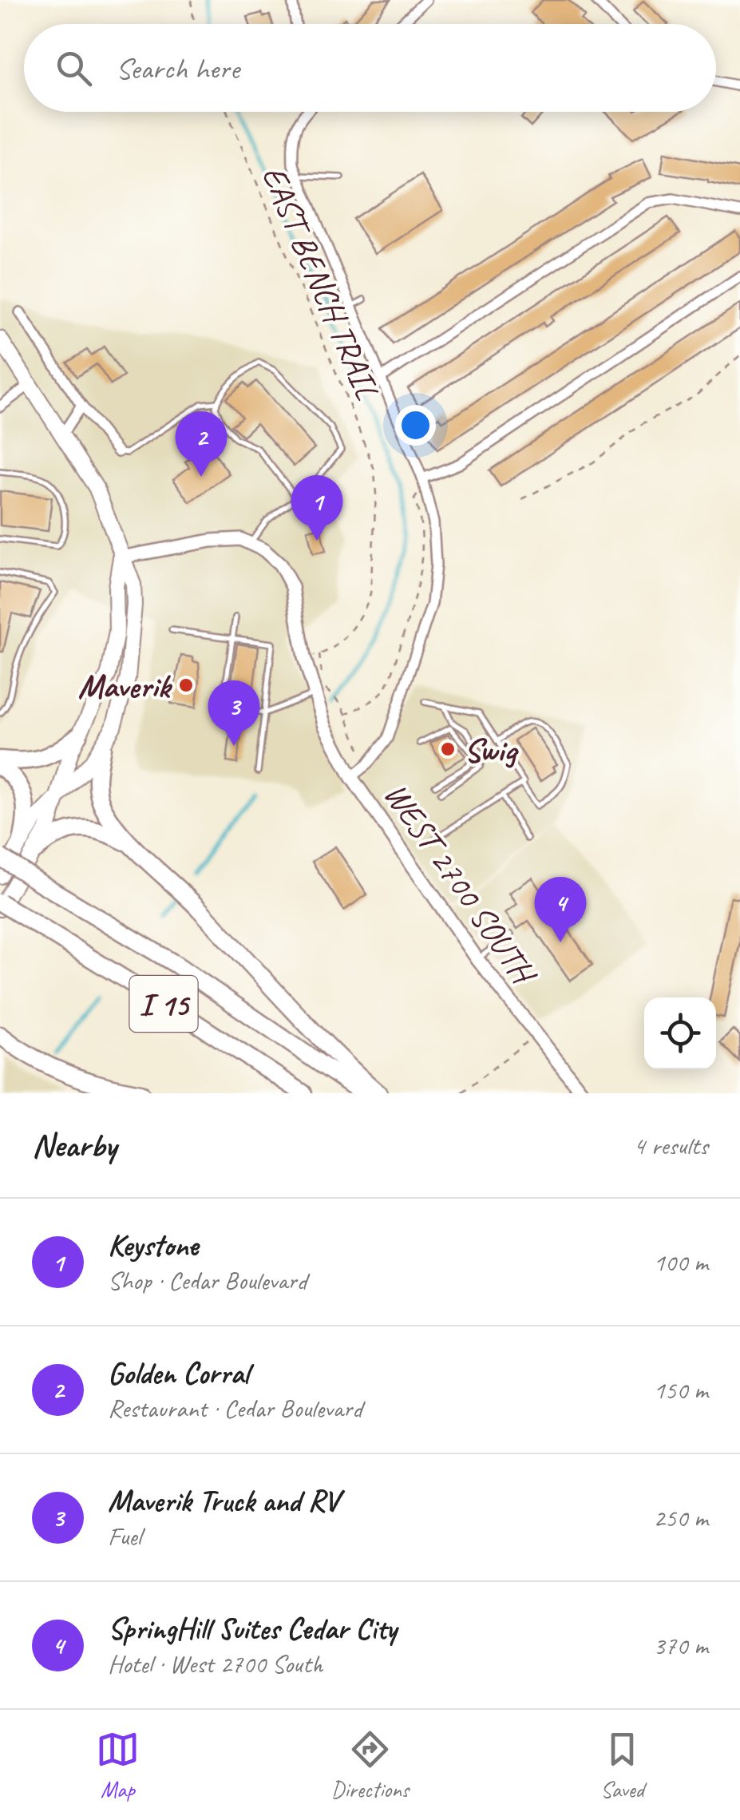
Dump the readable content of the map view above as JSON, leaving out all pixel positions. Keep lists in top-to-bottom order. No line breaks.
{"streets":{"highway":["I 15"],"street":["WEST 2700 SOUTH"],"path":["EAST BENCH TRAIL"]},"crossings":[["EAST BENCH TRAIL","WEST 2700 SOUTH"]],"places":["Maverik","Swig"],"page":{"search":"Search here","pins":["2","1","3","4"],"heading":["Nearby","4 results"],"list":[{"mark":"1","name":"Keystone","note":"Shop · Cedar Boulevard","value":"100 m"},{"mark":"2","name":"Golden Corral","note":"Restaurant · Cedar Boulevard","value":"150 m"},{"mark":"3","name":"Maverik Truck and RV","note":"Fuel","value":"250 m"},{"mark":"4","name":"SpringHill Suites Cedar City","note":"Hotel · West 2700 South","value":"370 m"}],"nav":["Map","Directions","Saved"]}}
